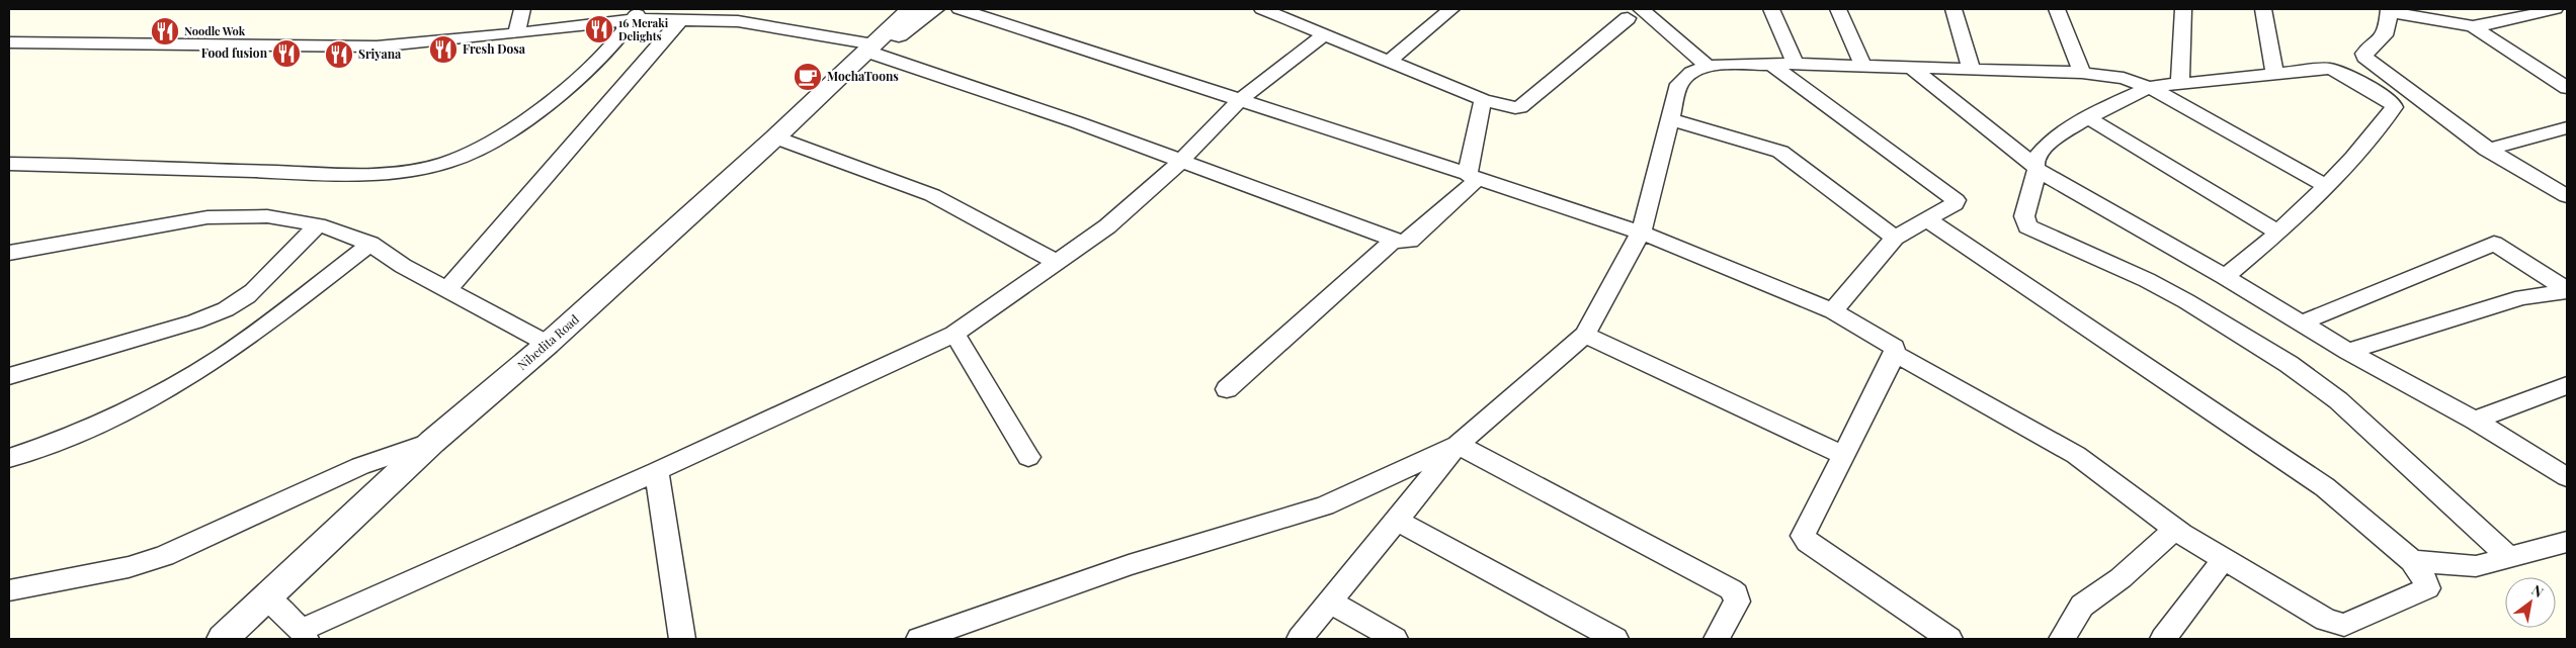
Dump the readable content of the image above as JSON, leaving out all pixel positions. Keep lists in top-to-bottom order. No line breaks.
{"streets":{"street":["Nibedita Road"]},"places":{"restaurant":["16 Meraki Delights","Noodle Wok","Fresh Dosa","Food fusion","Sriyana"],"cafe":["MochaToons"]},"north":"top right"}
